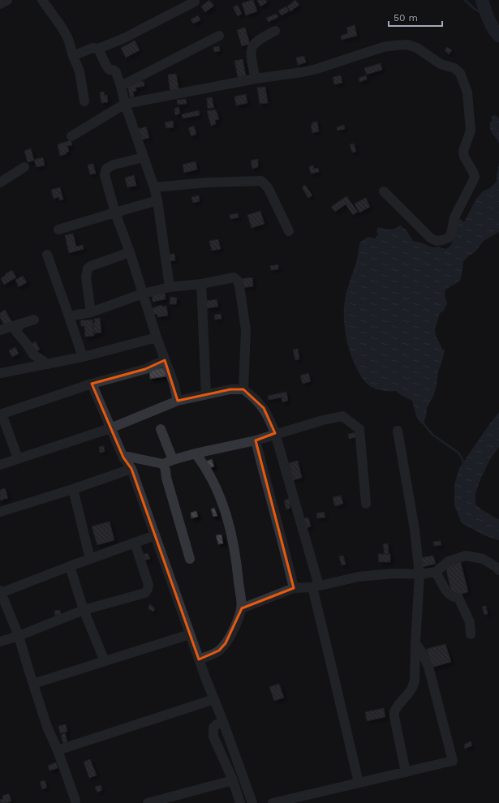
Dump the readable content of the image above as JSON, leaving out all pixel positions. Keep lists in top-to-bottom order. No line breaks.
{"scale_bar":"50 m"}
